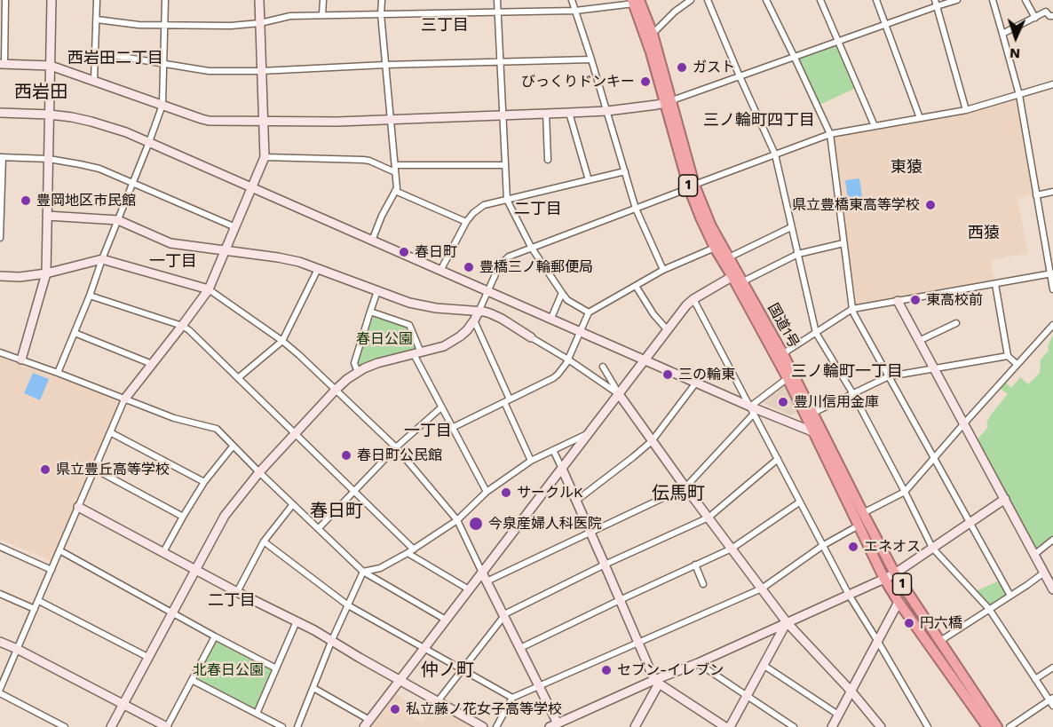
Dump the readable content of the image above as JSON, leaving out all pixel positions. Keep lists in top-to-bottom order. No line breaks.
{"streets":{"highway":["1","国道1号"]},"districts":["三丁目","西岩田二丁目","西岩田","三ノ輪町四丁目","東猿","二丁目","西猿","一丁目","三ノ輪町一丁目","一丁目","伝馬町","春日町","二丁目","仲ノ町"],"parks":["春日公園","北春日公園"],"places":["ガスト","びっくりドンキー","豊岡地区市民館","県立豊橋東高等学校","春日町","豊橋三ノ輪郵便局","東高校前","三の輪東","豊川信用金庫","春日町公民館","県立豊丘高等学校","サークルK","今泉産婦人科医院","エネオス","円六橋","セブン-イレブン","私立藤ノ花女子高等学校"],"north":"bottom"}
